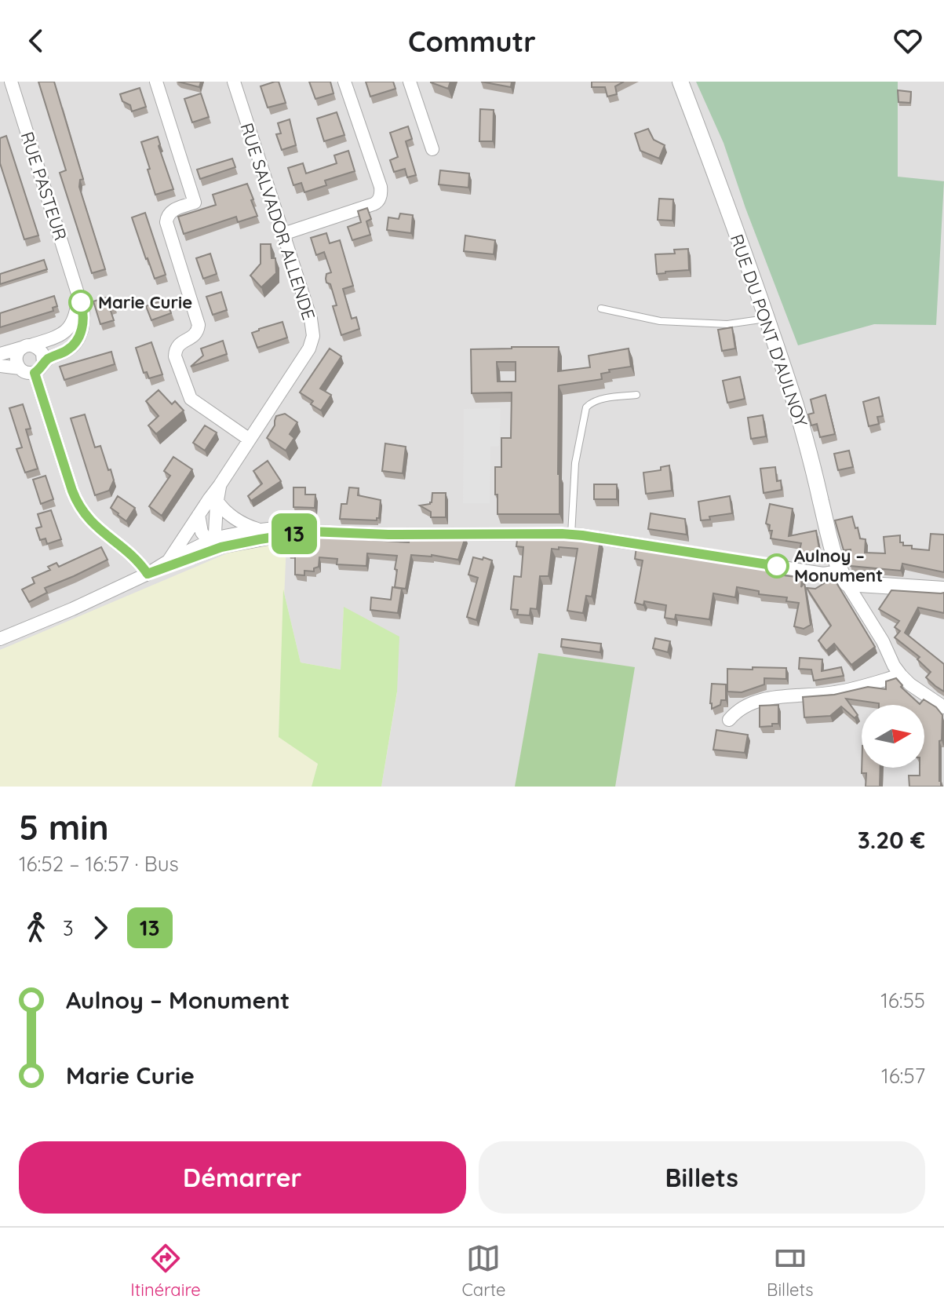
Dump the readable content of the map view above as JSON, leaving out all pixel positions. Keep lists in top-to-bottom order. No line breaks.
{"streets":{"street":["RUE PASTEUR","RUE SALVADOR ALLENDE","RUE DU PONT D'AULNOY"]},"places":["Marie Curie","Aulnoy – Monument"],"lines":["bus line 13"],"north":"right","page":{"header":"Commutr","on_map":"13","heading":["5 min","16:52 – 16:57 · Bus","3.20 €"],"legs":["3","13"],"list":[{"name":"Aulnoy – Monument","value":"16:55"},{"name":"Marie Curie","value":"16:57"}],"buttons":["Démarrer","Billets"],"tabs":["Itinéraire","Carte","Billets"]}}
